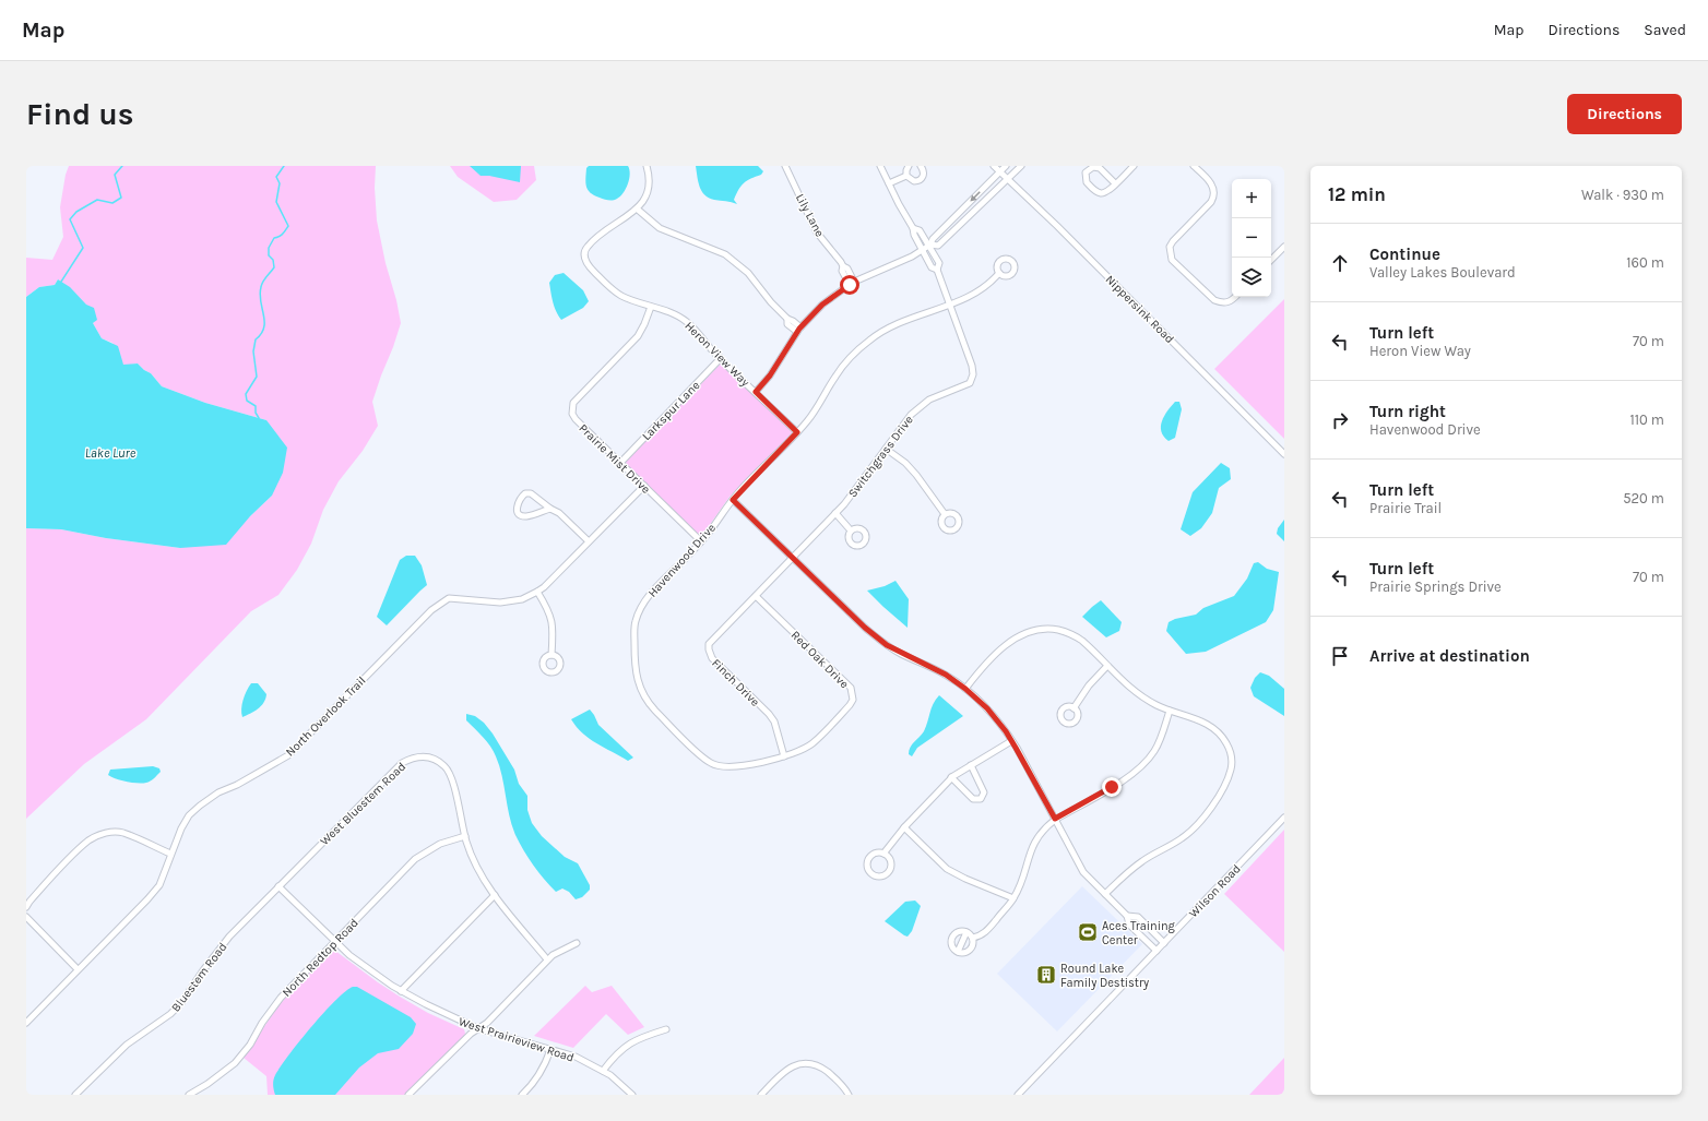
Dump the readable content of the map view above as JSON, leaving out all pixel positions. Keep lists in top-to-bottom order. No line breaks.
{"streets":{"street":["Lily Lane","Nippersink Road","Heron View Way","Larkspur Lane","Switchgrass Drive","Prairie Mist Drive","Havenwood Drive","Red Oak Drive","Finch Drive","North Overlook Trail","West Bluestem Road","Wilson Road","North Redtop Road","Bluestem Road","West Prairieview Road"]},"crossings":[["Heron View Way","Larkspur Lane"],["Heron View Way","Prairie Mist Drive"],["Heron View Way","Havenwood Drive"],["Larkspur Lane","Prairie Mist Drive"],["Switchgrass Drive","Havenwood Drive"],["Switchgrass Drive","Finch Drive"],["Prairie Mist Drive","Havenwood Drive"],["Prairie Mist Drive","North Overlook Trail"],["Havenwood Drive","Red Oak Drive"],["Havenwood Drive","Finch Drive"],["Red Oak Drive","Finch Drive"],["West Bluestem Road","North Redtop Road"],["West Bluestem Road","Bluestem Road"],["West Bluestem Road","West Prairieview Road"],["North Redtop Road","West Prairieview Road"],["Bluestem Road","West Prairieview Road"]],"water":["Lake Lure"],"places":{"sports":["Aces Training Center"],"building":["Round Lake Family Destistry"]},"page":{"header":"Map","nav":["Map","Directions","Saved"],"buttons":"Directions","title":"Find us","heading":["12 min","Walk · 930 m"],"map_buttons":["+","−"],"list":[["Continue","Valley Lakes Boulevard","160 m"],["Turn left","Heron View Way","70 m"],["Turn right","Havenwood Drive","110 m"],["Turn left","Prairie Trail","520 m"],["Turn left","Prairie Springs Drive","70 m"],"Arrive at destination"]}}
